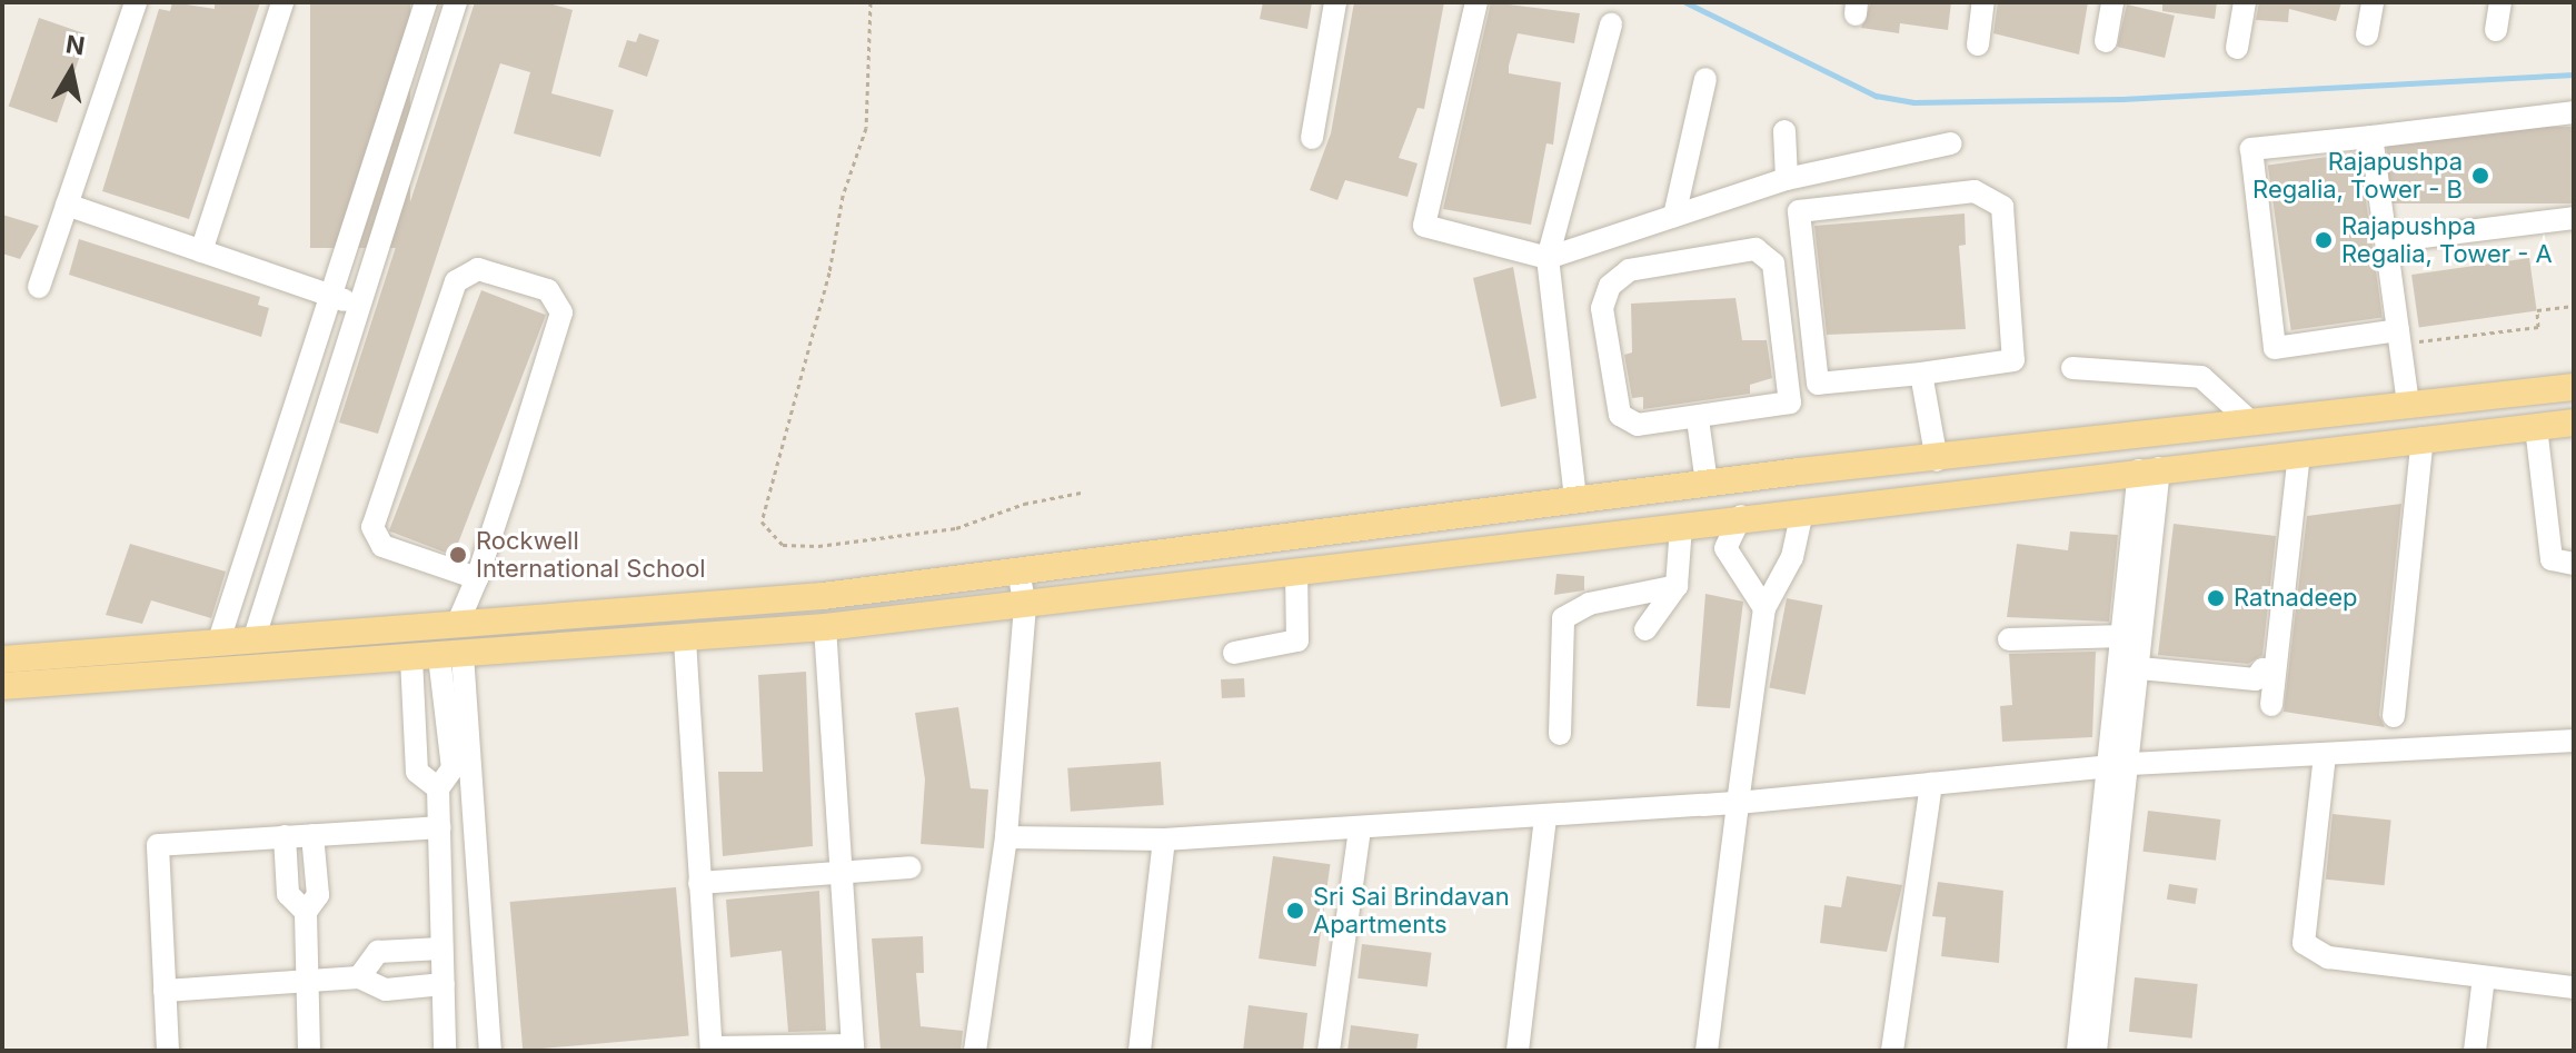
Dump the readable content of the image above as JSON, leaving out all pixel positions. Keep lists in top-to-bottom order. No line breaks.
{"places":["Rajapushpa Regalia, Tower - B","Rajapushpa Regalia, Tower - A","Rockwell International School","Ratnadeep","Sri Sai Brindavan Apartments"],"north":"top"}
